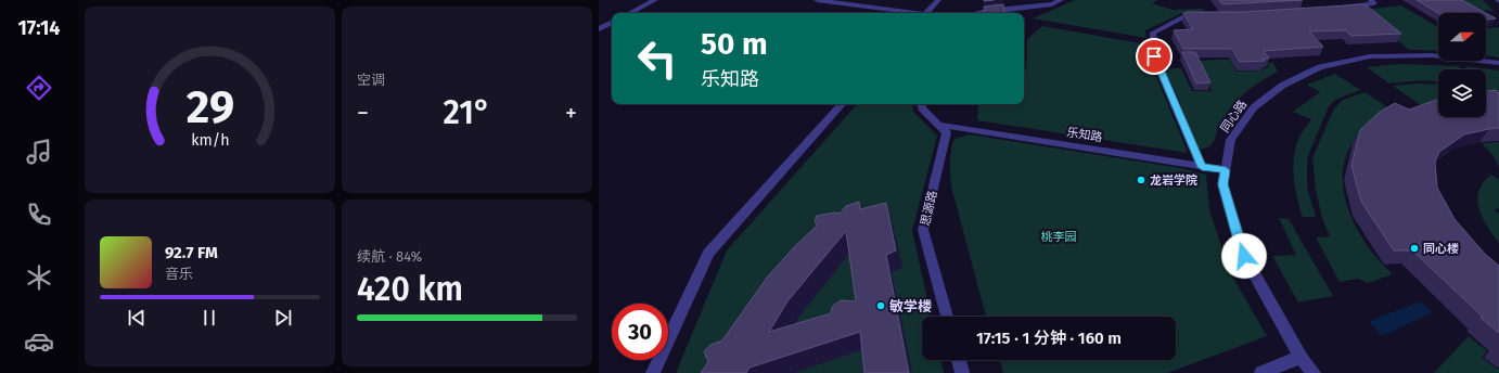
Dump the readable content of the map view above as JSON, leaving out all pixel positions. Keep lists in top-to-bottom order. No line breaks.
{"streets":{"street":["同心路","乐知路","思源路"]},"crossings":[["同心路","乐知路"],["乐知路","思源路"]],"parks":["桃李园"],"places":["龙岩学院","同心楼","敏学楼"],"north":"right","page":{"tabs":"17:14","tile":["空调",["续航 · 84%","420 km"]],"turn":["50 m","乐知路"],"heat":["−","21°","+"],"song":["92.7 FM","音乐"],"limit":"30","trip":"17:15 · 1 分钟 · 160 m","gauge":["29","km/h"]}}
